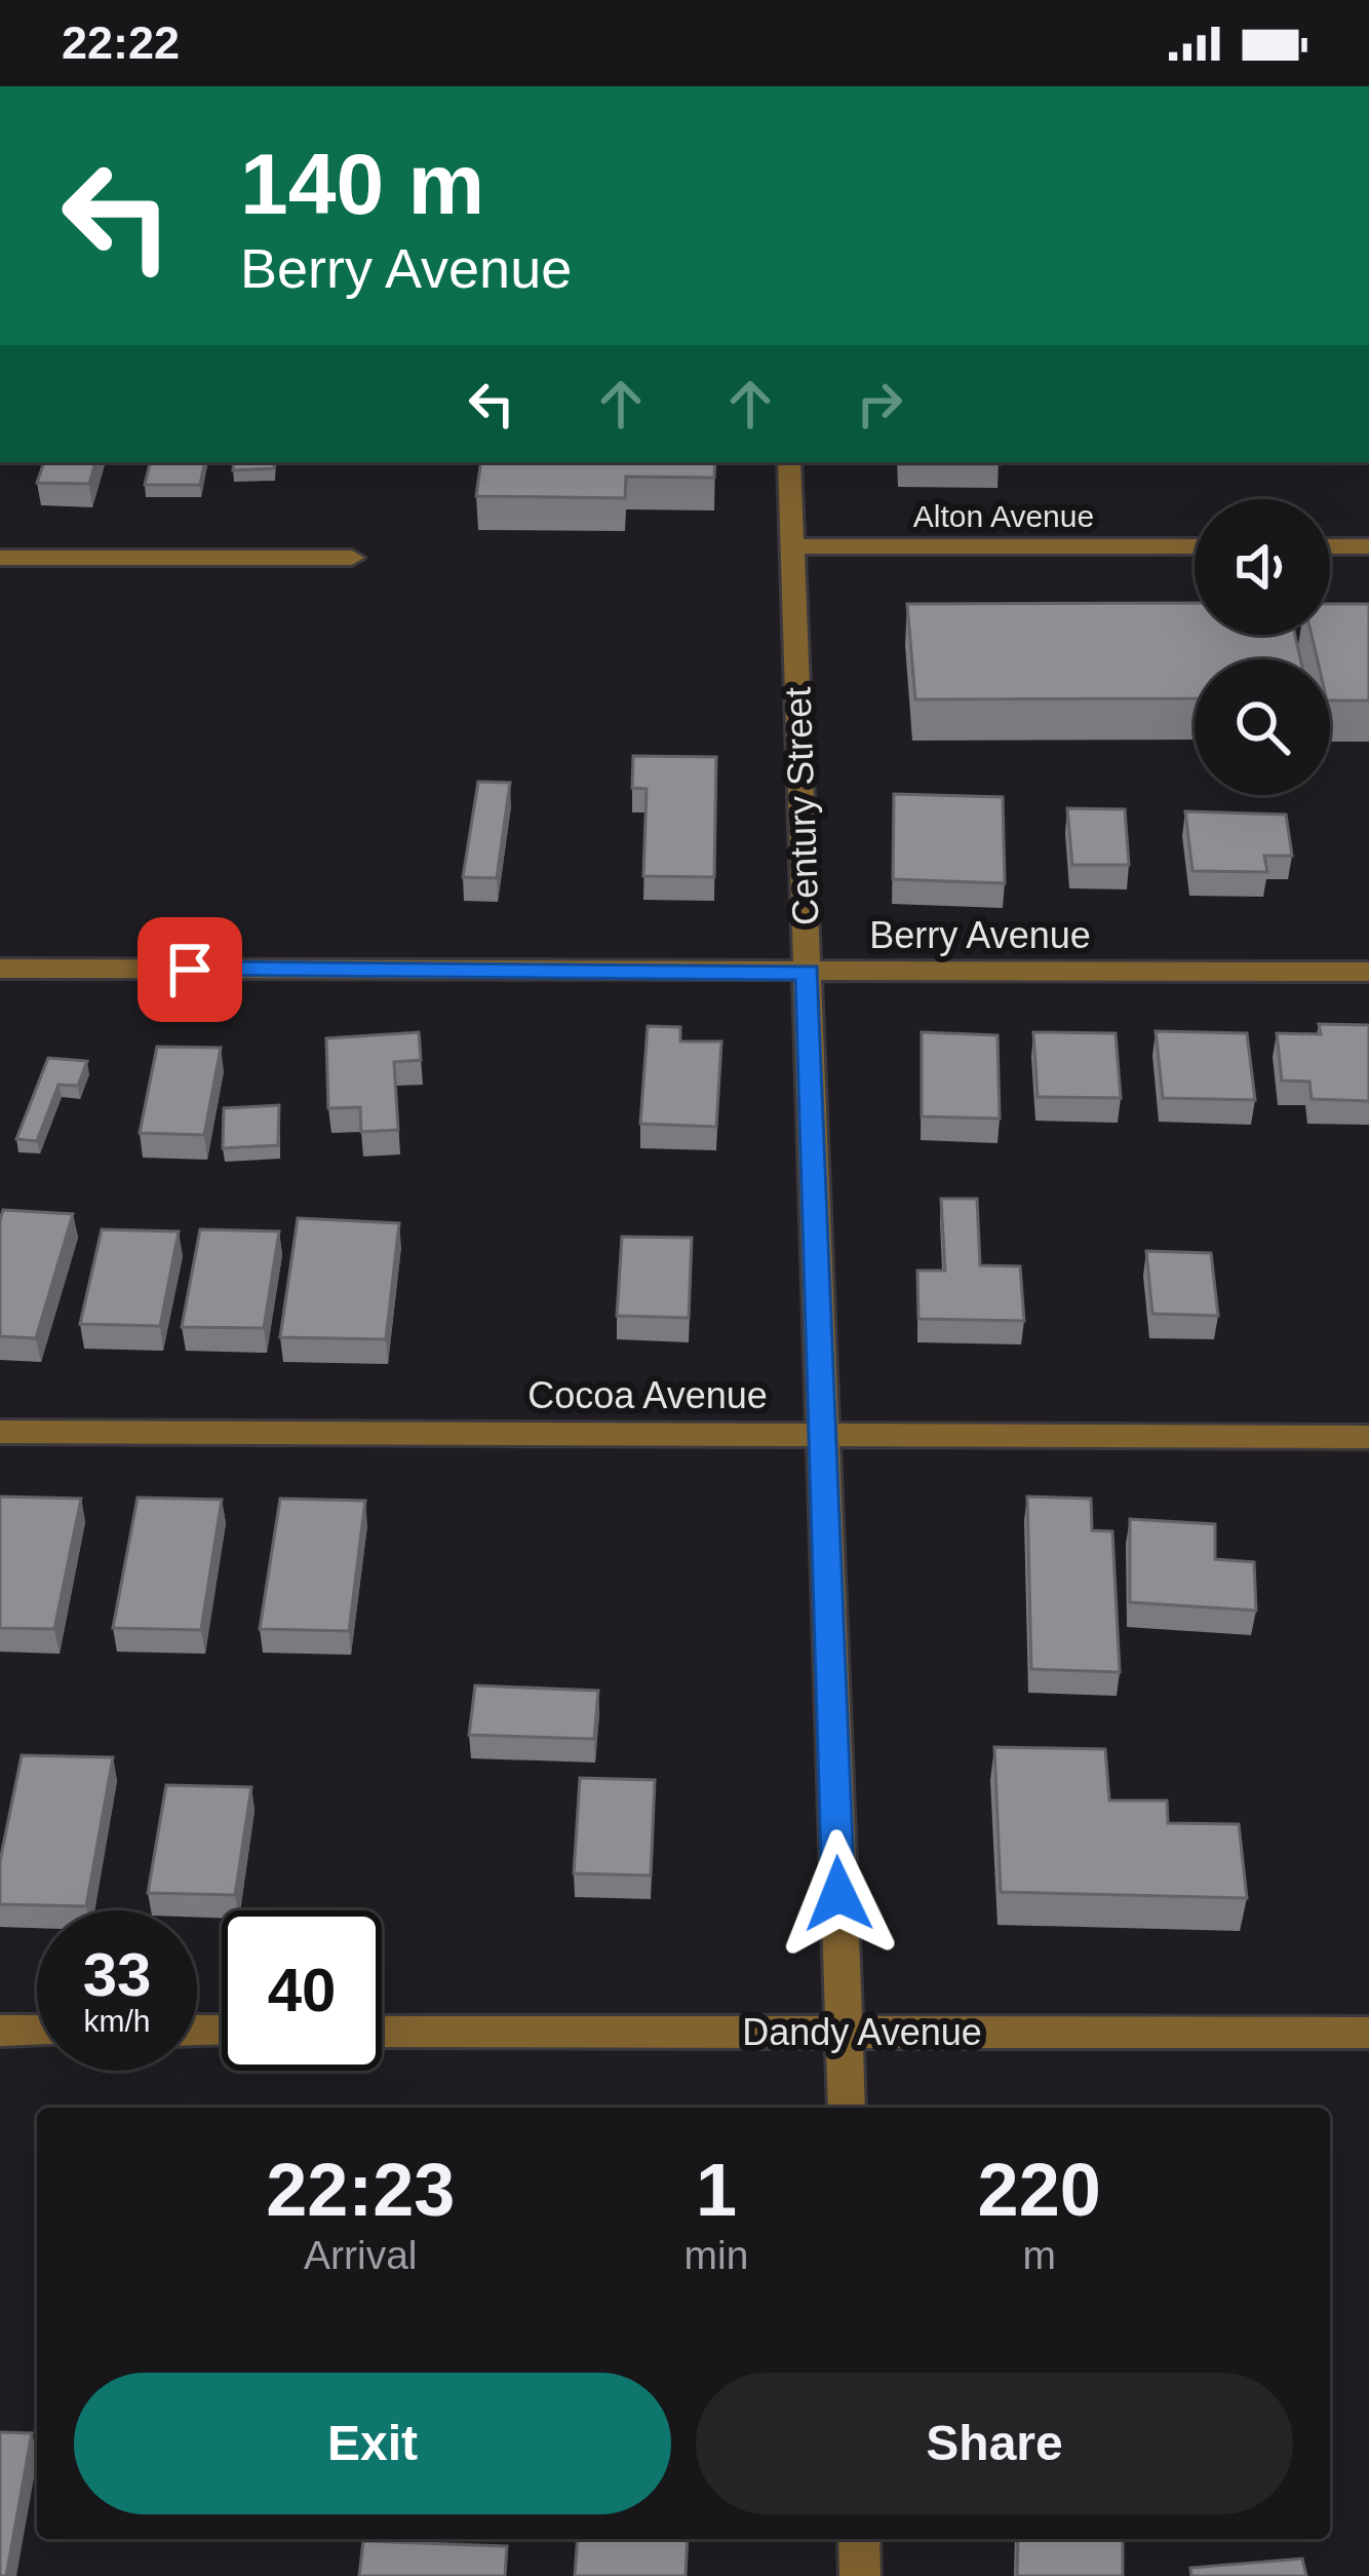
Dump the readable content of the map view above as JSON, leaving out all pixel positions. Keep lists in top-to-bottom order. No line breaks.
{"streets":{"street":["Alton Avenue","Century Street","Berry Avenue","Cocoa Avenue","Dandy Avenue"]},"crossings":[["Alton Avenue","Century Street"],["Century Street","Berry Avenue"],["Century Street","Cocoa Avenue"],["Century Street","Dandy Avenue"]],"page":{"status":"22:22","turn":["140 m","Berry Avenue"],"speed":"33 km/h","limit":"40","eta":["22:23","Arrival","1","min","220","m"],"buttons":["Exit","Share"]}}
